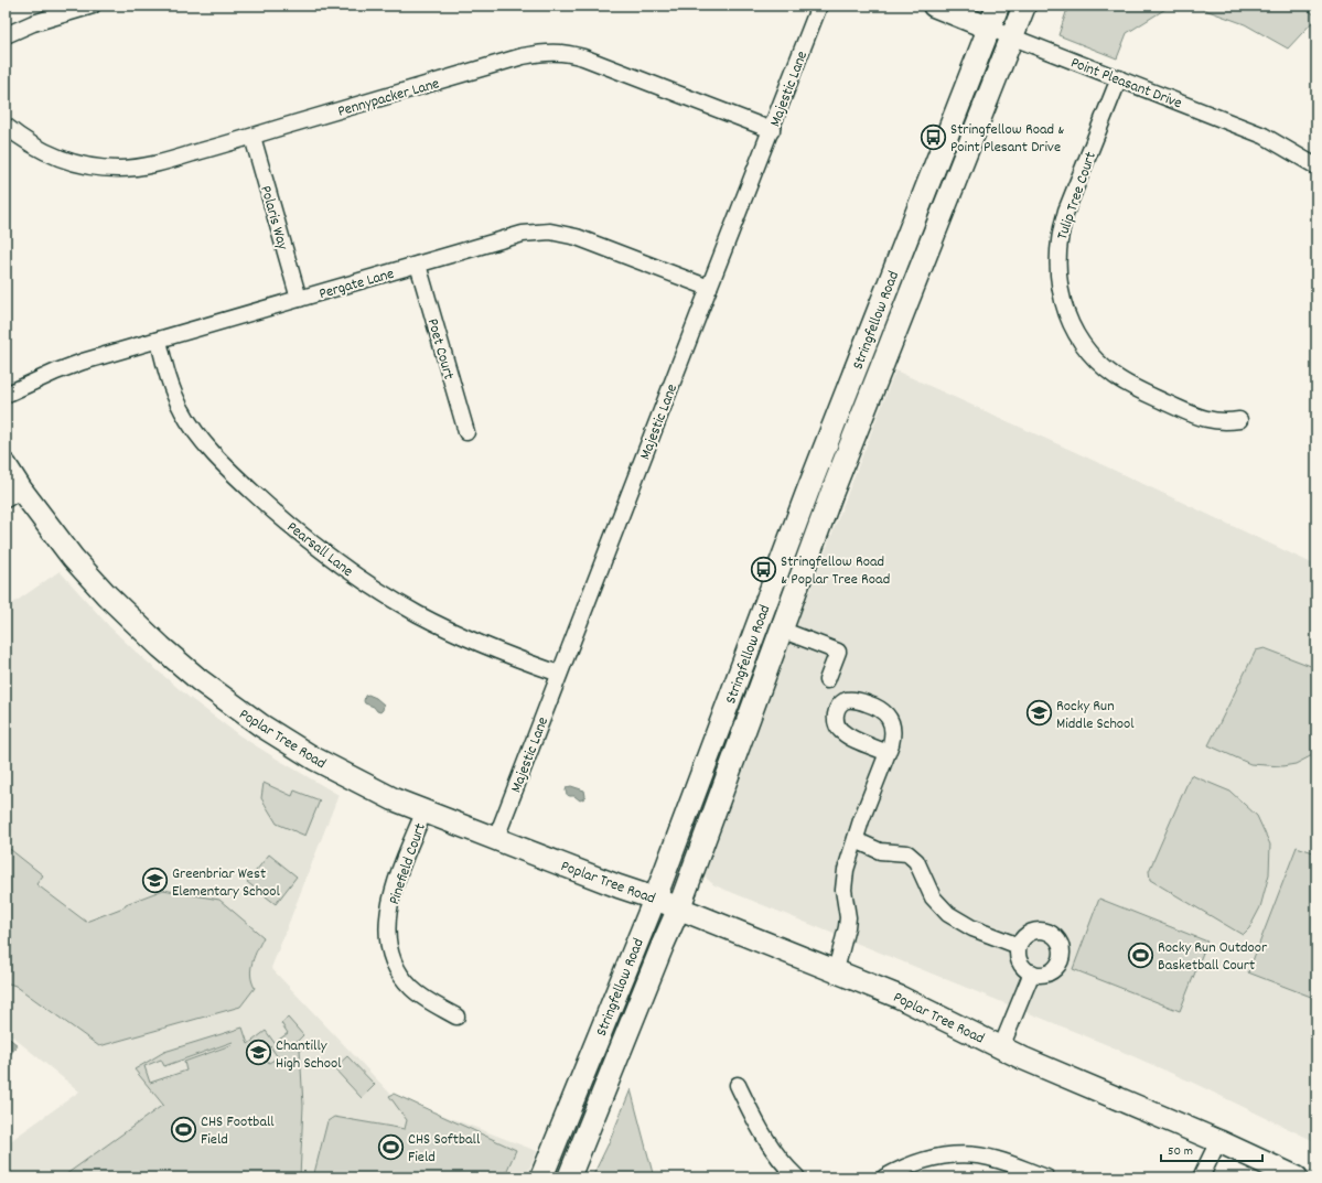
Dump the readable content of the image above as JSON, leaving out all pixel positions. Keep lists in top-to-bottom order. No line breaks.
{"streets":{"main road":["Point Pleasant Drive","Stringfellow Road","Poplar Tree Road"],"street":["Majestic Lane","Pennypacker Lane","Tulip Tree Court","Polaris Way","Pergate Lane","Poet Court","Pearsall Lane","Pinefield Court"]},"crossings":[["Point Pleasant Drive","Tulip Tree Court"],["Point Pleasant Drive","Stringfellow Road"],["Majestic Lane","Pennypacker Lane"],["Majestic Lane","Pergate Lane"],["Majestic Lane","Pearsall Lane"],["Majestic Lane","Poplar Tree Road"],["Pennypacker Lane","Polaris Way"],["Polaris Way","Pergate Lane"],["Pergate Lane","Poet Court"],["Pergate Lane","Pearsall Lane"],["Stringfellow Road","Poplar Tree Road"],["Poplar Tree Road","Pinefield Court"]],"places":{"bus stop":["Stringfellow Road & Point Plesant Drive","Stringfellow Road & Poplar Tree Road"],"school or university":["Rocky Run Middle School","Greenbriar West Elementary School","Chantilly High School"],"sports":["Rocky Run Outdoor Basketball Court","CHS Football Field","CHS Softball Field"]},"scale_bar":"50 m"}
